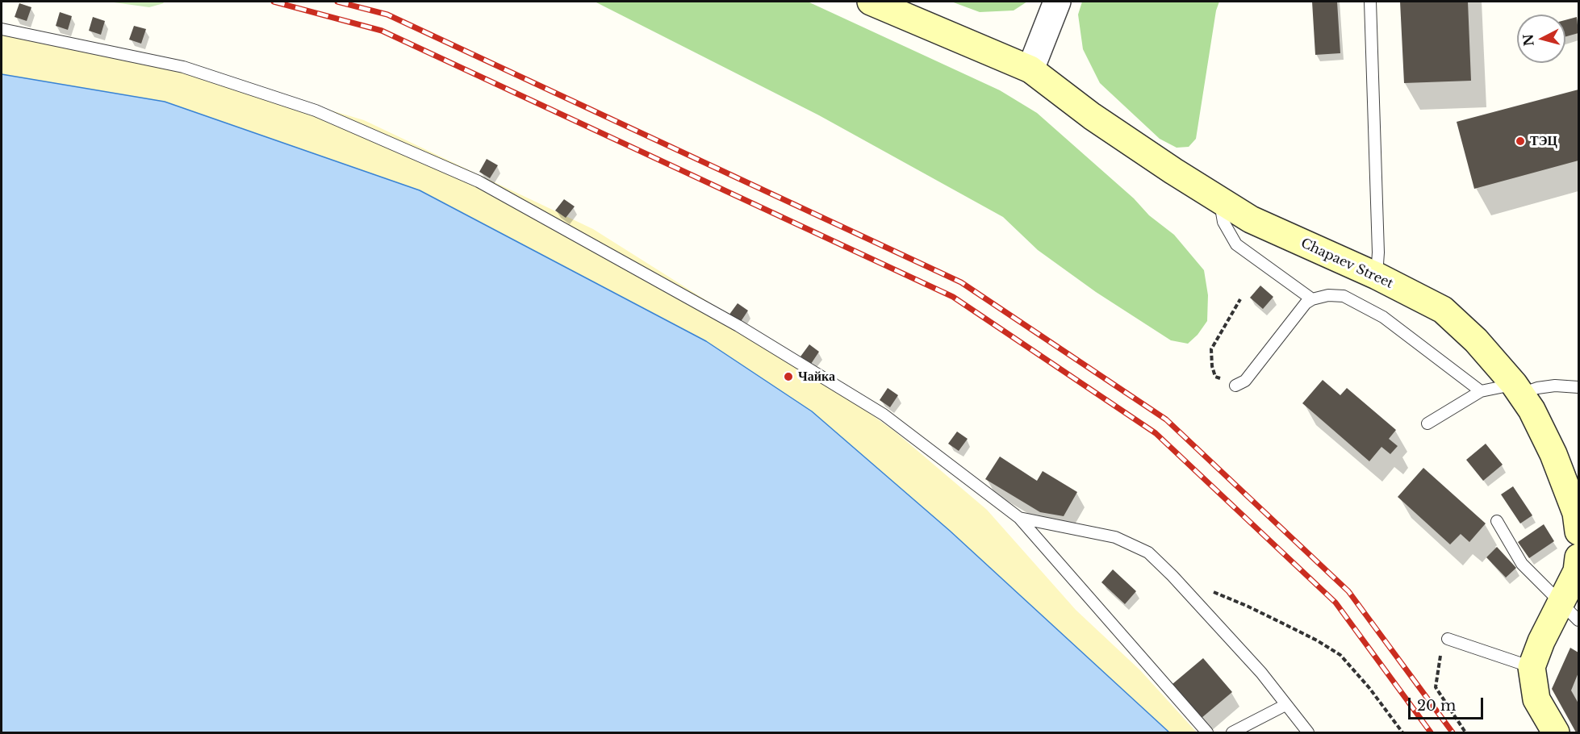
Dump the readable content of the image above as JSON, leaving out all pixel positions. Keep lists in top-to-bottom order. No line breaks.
{"streets":{"main road":["Chapaev Street"]},"places":["ТЭЦ","Чайка"],"scale_bar":"20 m","north":"left"}
